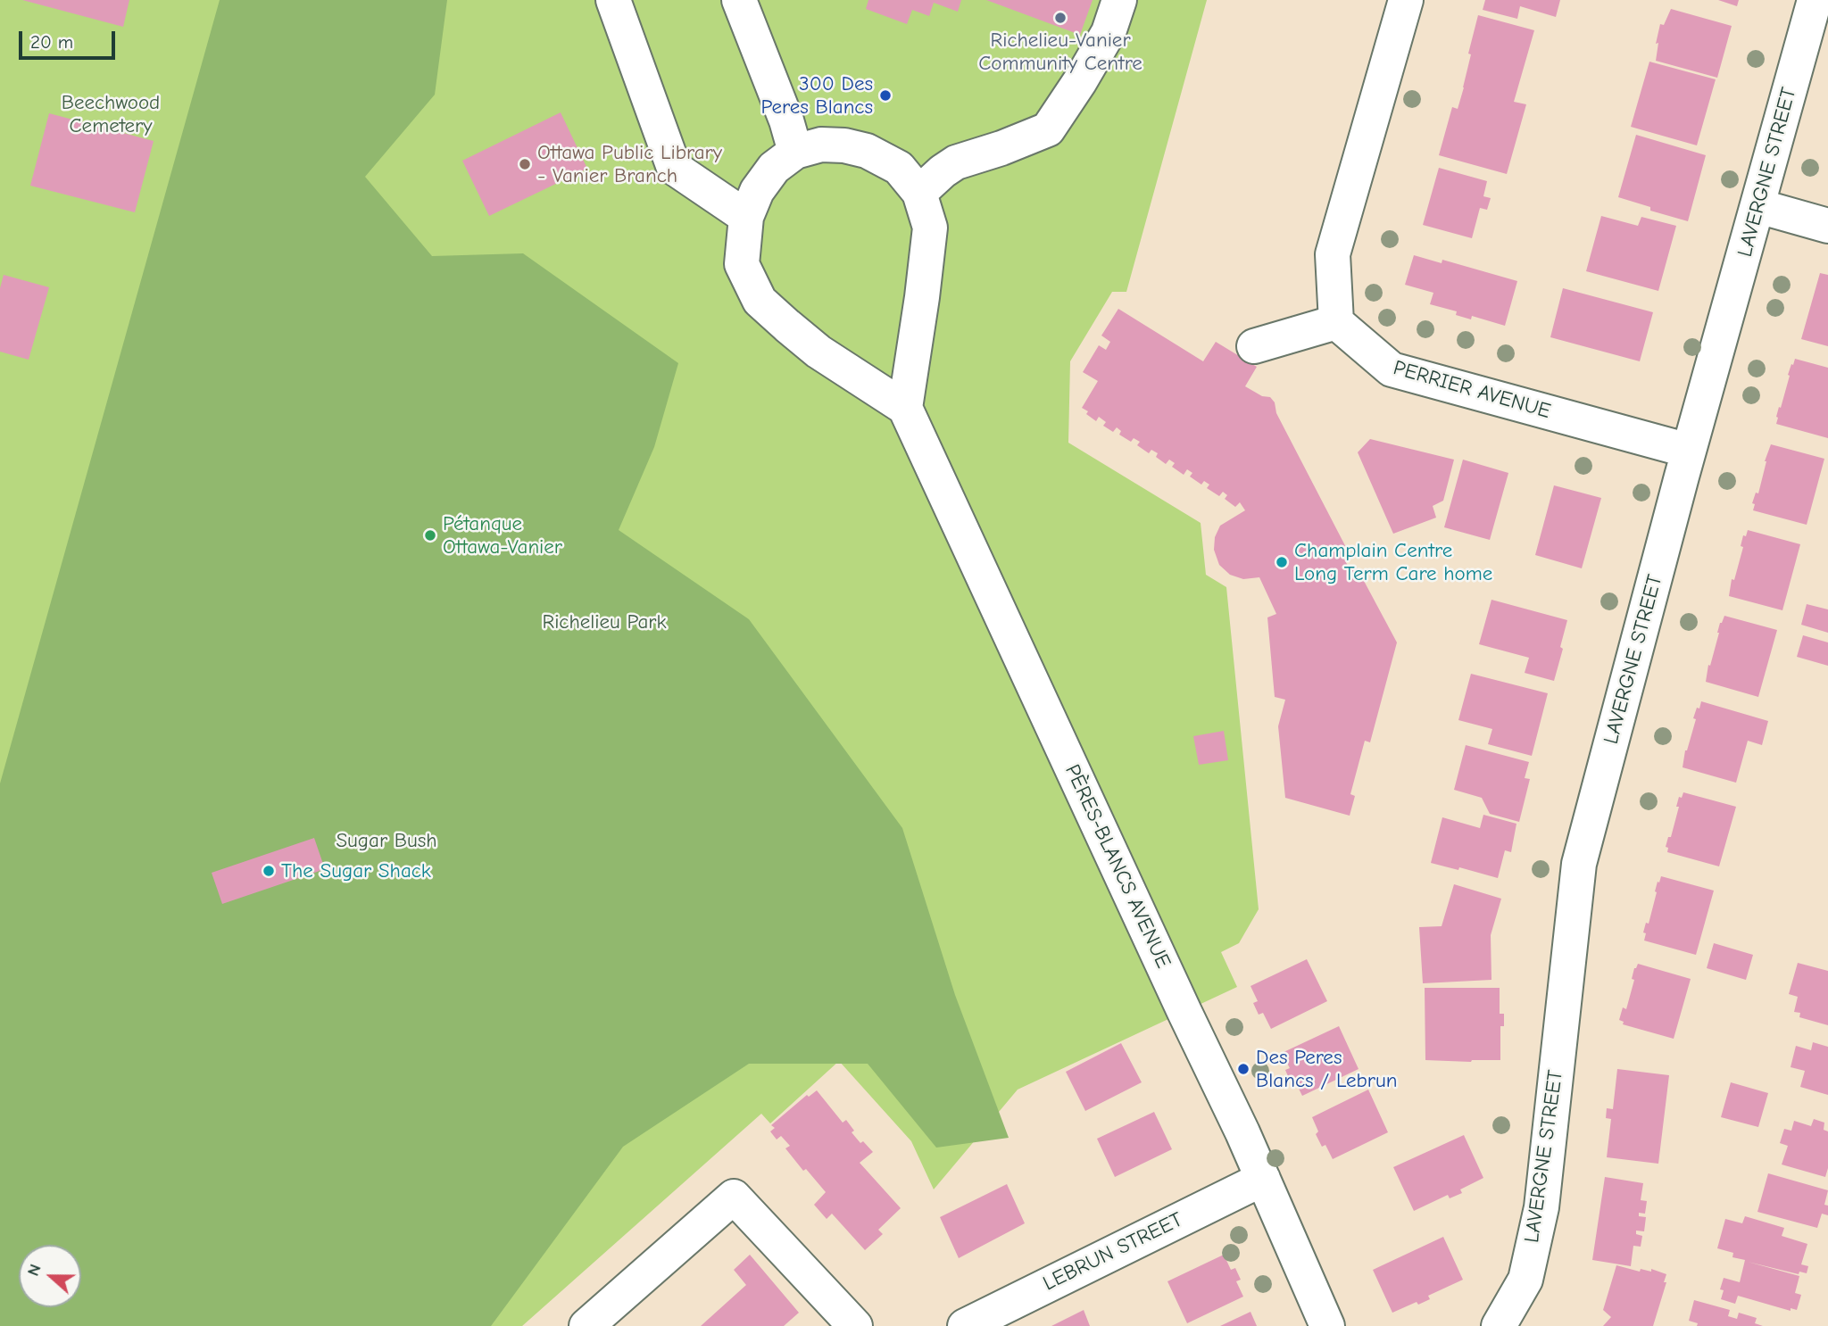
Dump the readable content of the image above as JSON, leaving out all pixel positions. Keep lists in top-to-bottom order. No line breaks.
{"streets":{"street":["LAVERGNE STREET","PERRIER AVENUE","PÈRES-BLANCS AVENUE","LEBRUN STREET"]},"crossings":[["LAVERGNE STREET","PERRIER AVENUE"],["PÈRES-BLANCS AVENUE","LEBRUN STREET"]],"parks":["Beechwood Cemetery","Richelieu Park","Sugar Bush"],"places":["Richelieu-Vanier Community Centre","300 Des Peres Blancs","Ottawa Public Library - Vanier Branch","Pétanque Ottawa-Vanier","Champlain Centre Long Term Care home","The Sugar Shack","Des Peres Blancs / Lebrun"],"scale_bar":"20 m","north":"left"}
